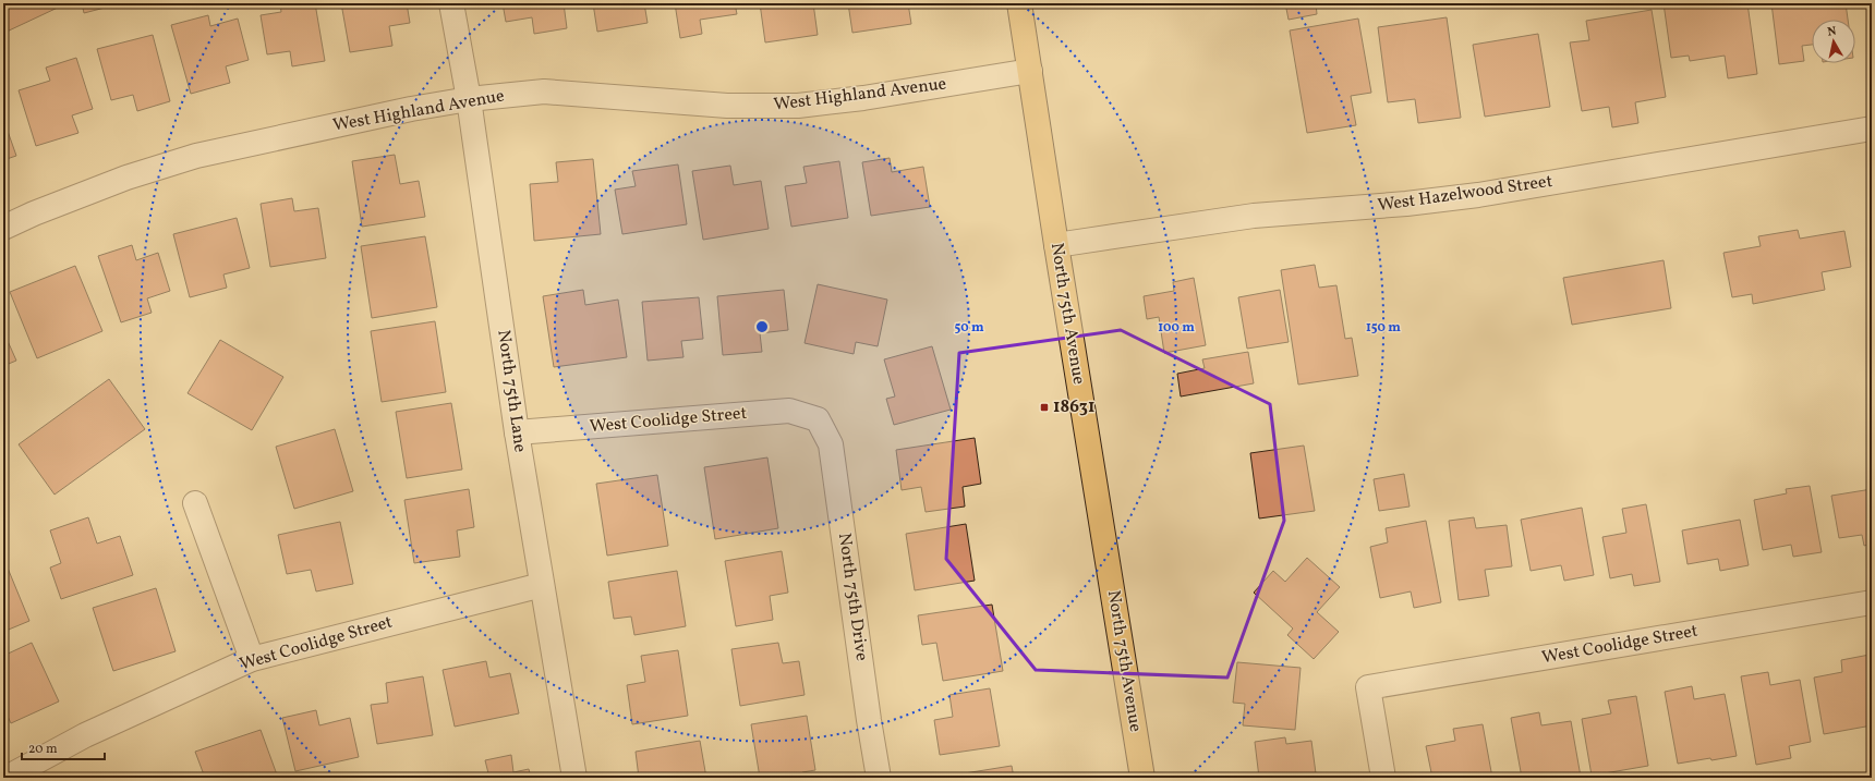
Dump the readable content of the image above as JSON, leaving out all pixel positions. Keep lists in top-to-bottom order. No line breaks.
{"streets":{"main road":["North 75th Avenue"],"street":["West Highland Avenue","West Hazelwood Street","North 75th Lane","West Coolidge Street","North 75th Drive"]},"crossings":[["West Highland Avenue","North 75th Avenue"],["West Highland Avenue","North 75th Lane"],["West Hazelwood Street","North 75th Avenue"],["North 75th Lane","West Coolidge Street"],["West Coolidge Street","North 75th Drive"]],"places":{"transit":["18631"]},"scale_bar":"20 m","north":"top","rings":["50 m","100 m","150 m"]}
